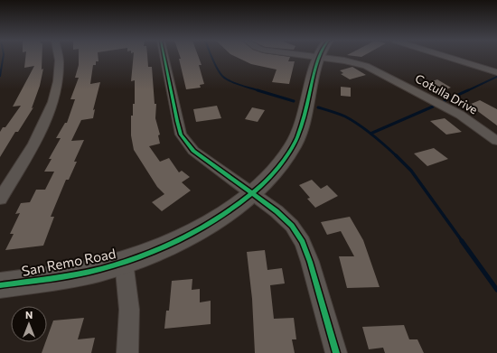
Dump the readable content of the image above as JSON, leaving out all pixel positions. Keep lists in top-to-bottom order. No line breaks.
{"streets":{"street":["Cotulla Drive","San Remo Road"]},"north":"top"}
